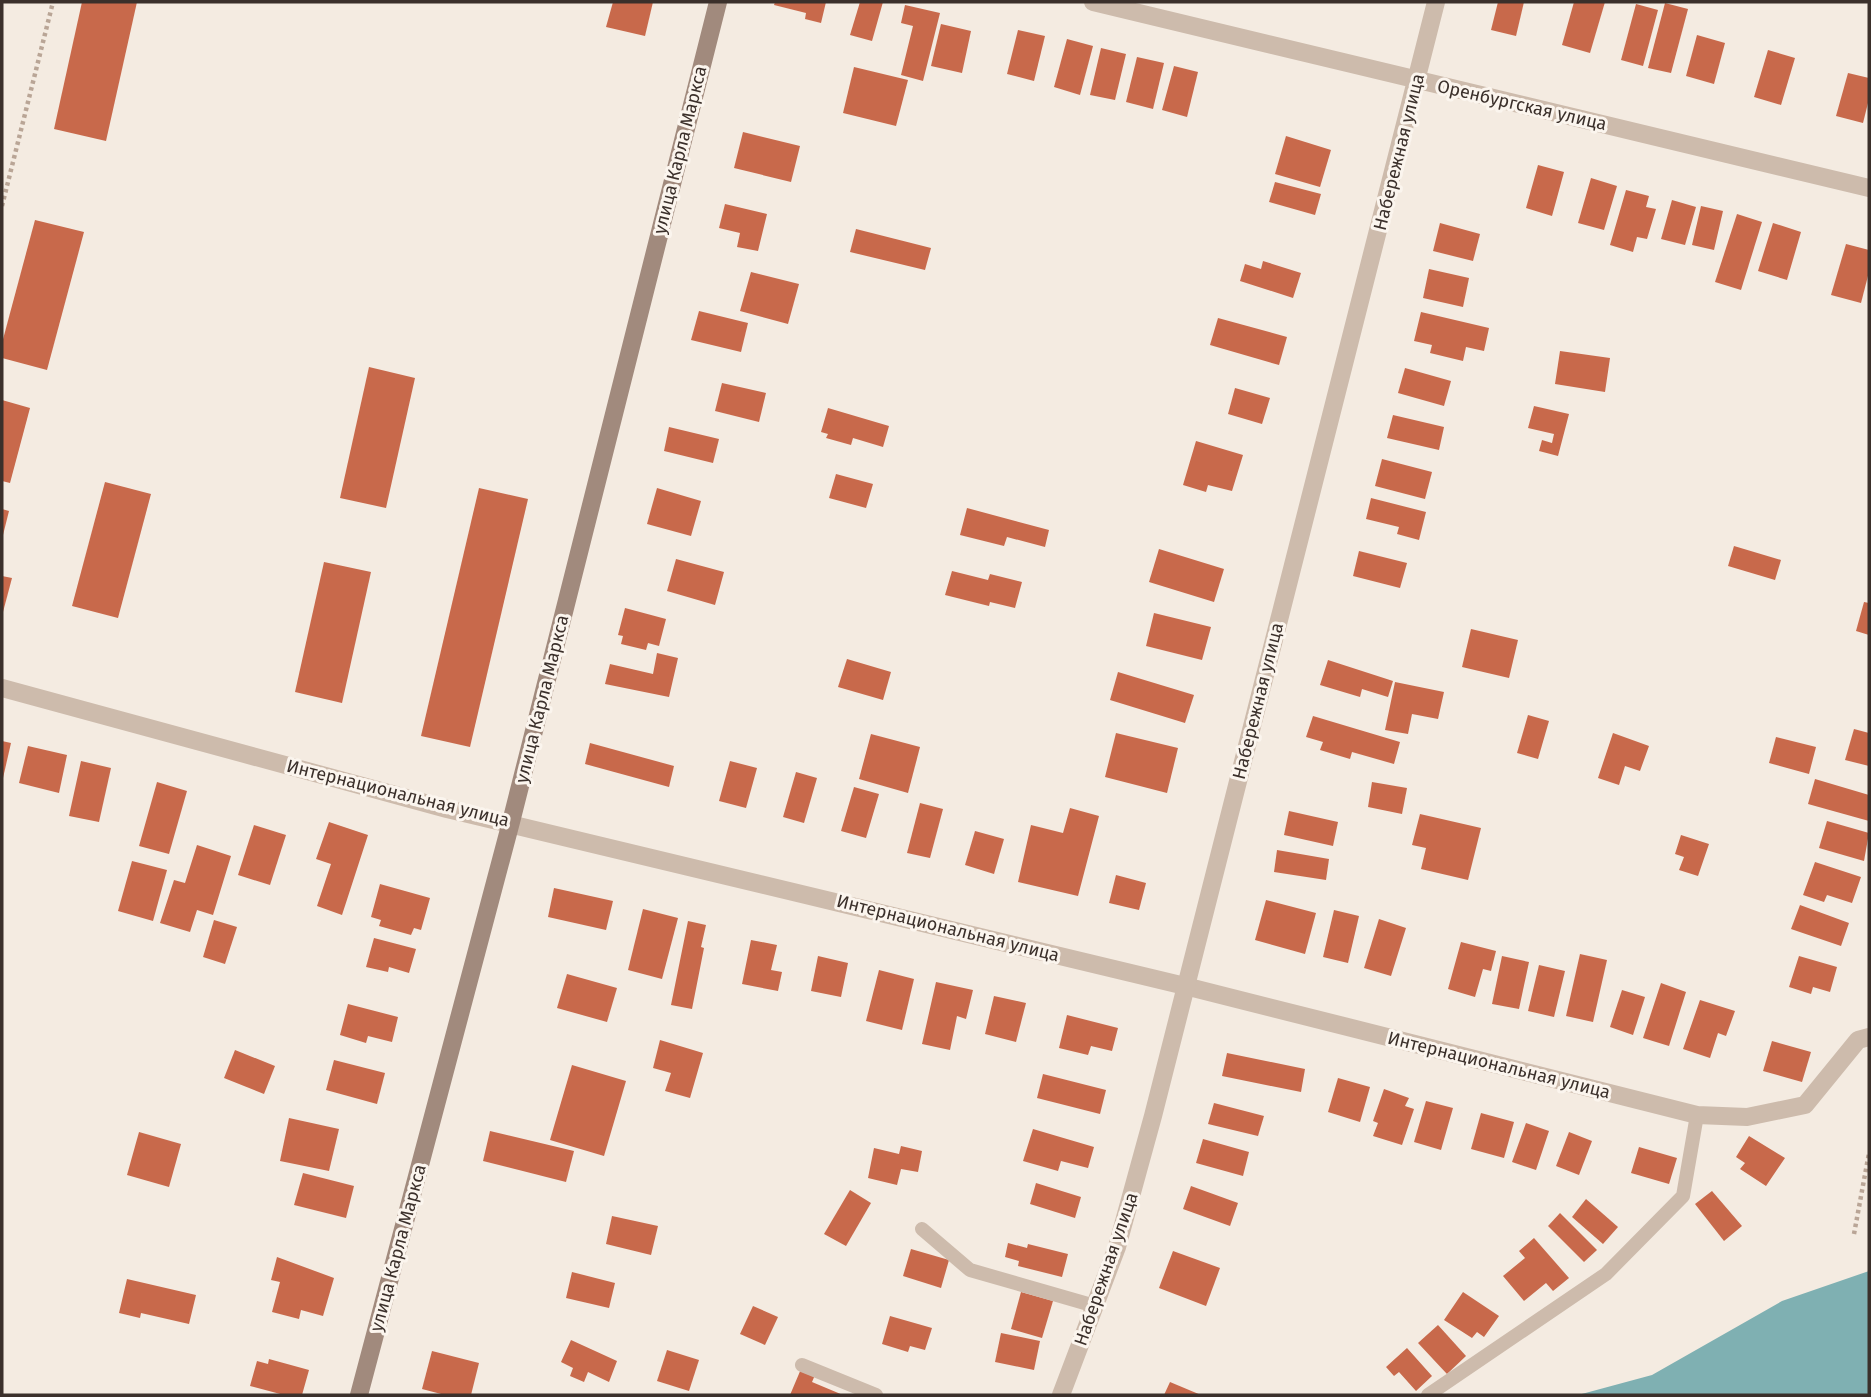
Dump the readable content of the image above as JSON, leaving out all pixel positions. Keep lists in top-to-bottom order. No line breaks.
{"streets":{"main road":["улица Карла Маркса"],"street":["Оренбургская улица","Набережная улица","Интернациональная улица"]},"crossings":[["Оренбургская улица","Набережная улица"],["улица Карла Маркса","Интернациональная улица"],["Набережная улица","Интернациональная улица"]]}
